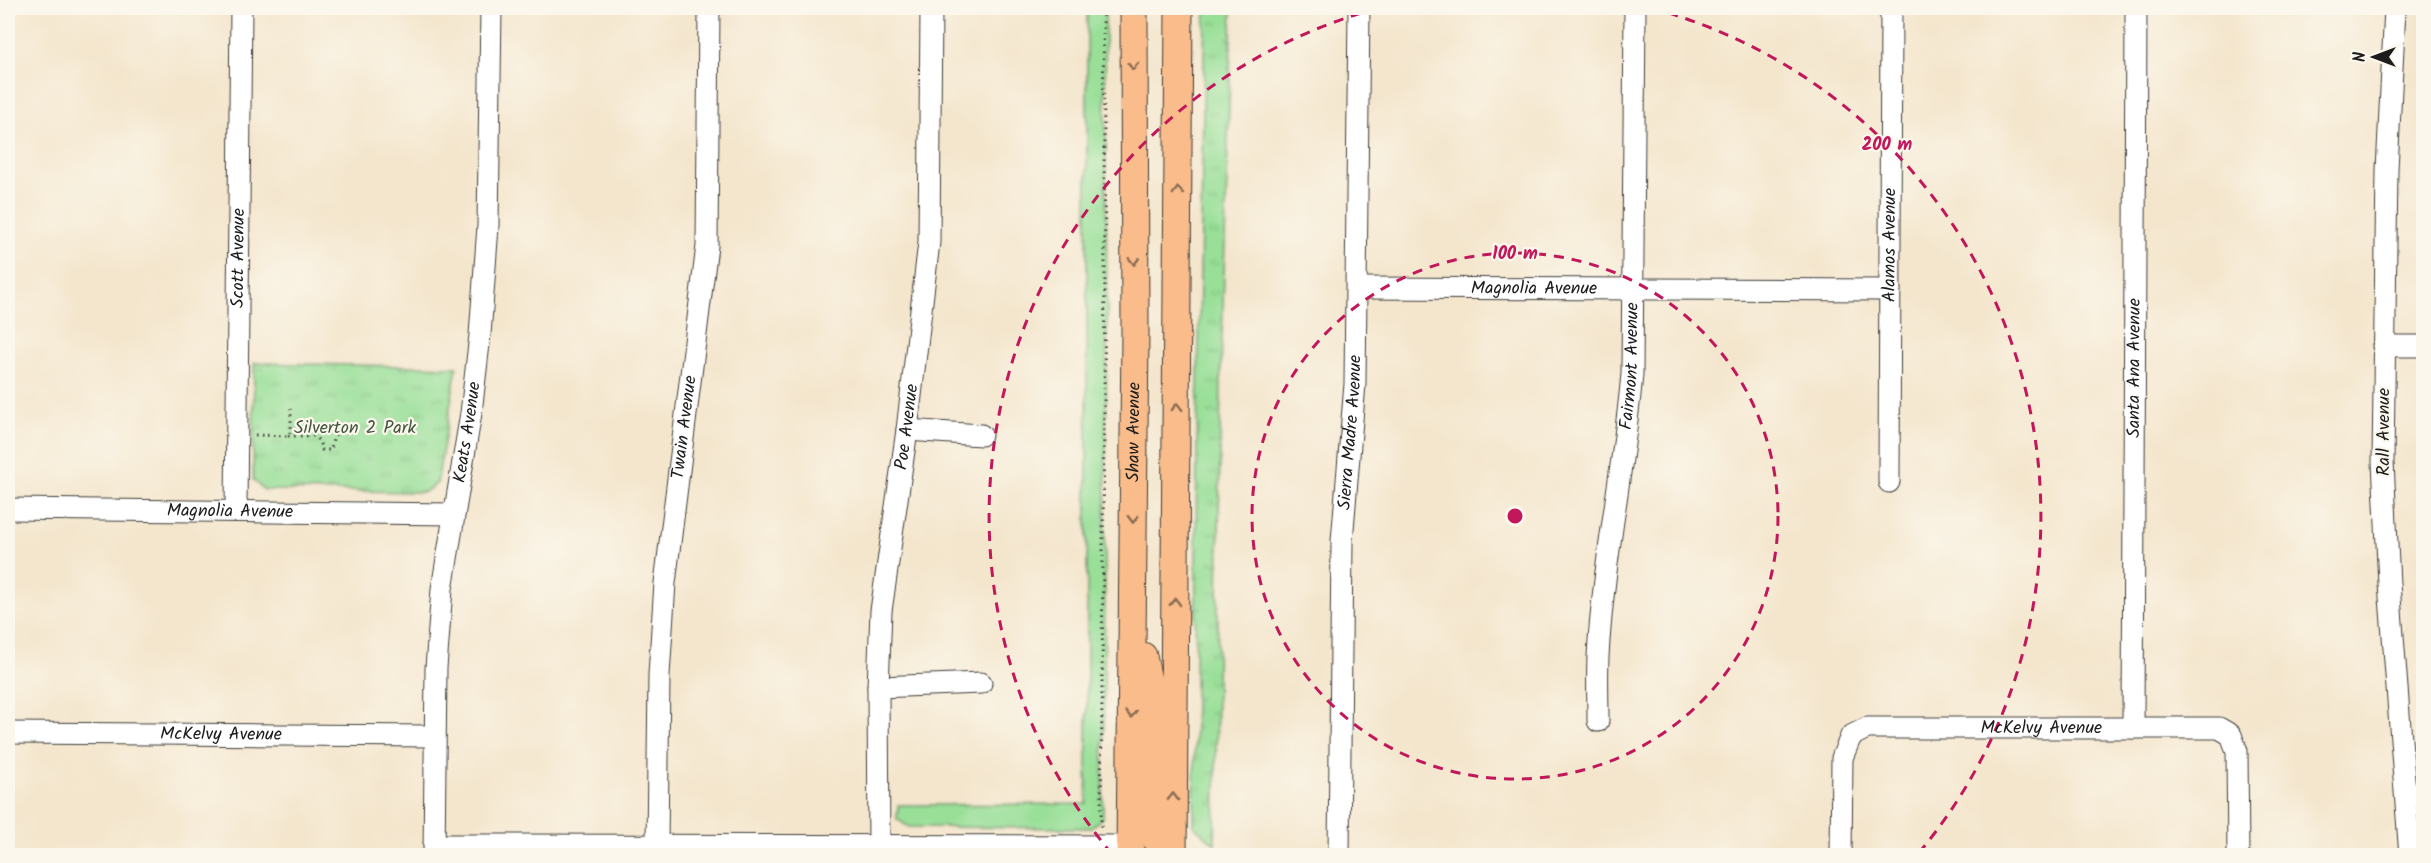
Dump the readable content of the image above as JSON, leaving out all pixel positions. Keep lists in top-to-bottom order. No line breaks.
{"streets":{"main road":["Shaw Avenue"],"street":["Alamos Avenue","Scott Avenue","Magnolia Avenue","Fairmont Avenue","Santa Ana Avenue","Twain Avenue","Poe Avenue","Keats Avenue","Sierra Madre Avenue","Rall Avenue","McKelvy Avenue"]},"crossings":[["Alamos Avenue","Magnolia Avenue"],["Scott Avenue","Magnolia Avenue"],["Magnolia Avenue","Fairmont Avenue"],["Magnolia Avenue","Keats Avenue"],["Magnolia Avenue","Sierra Madre Avenue"],["Santa Ana Avenue","McKelvy Avenue"],["Keats Avenue","McKelvy Avenue"]],"parks":["Silverton 2 Park"],"north":"left","rings":["200 m","100 m"]}
